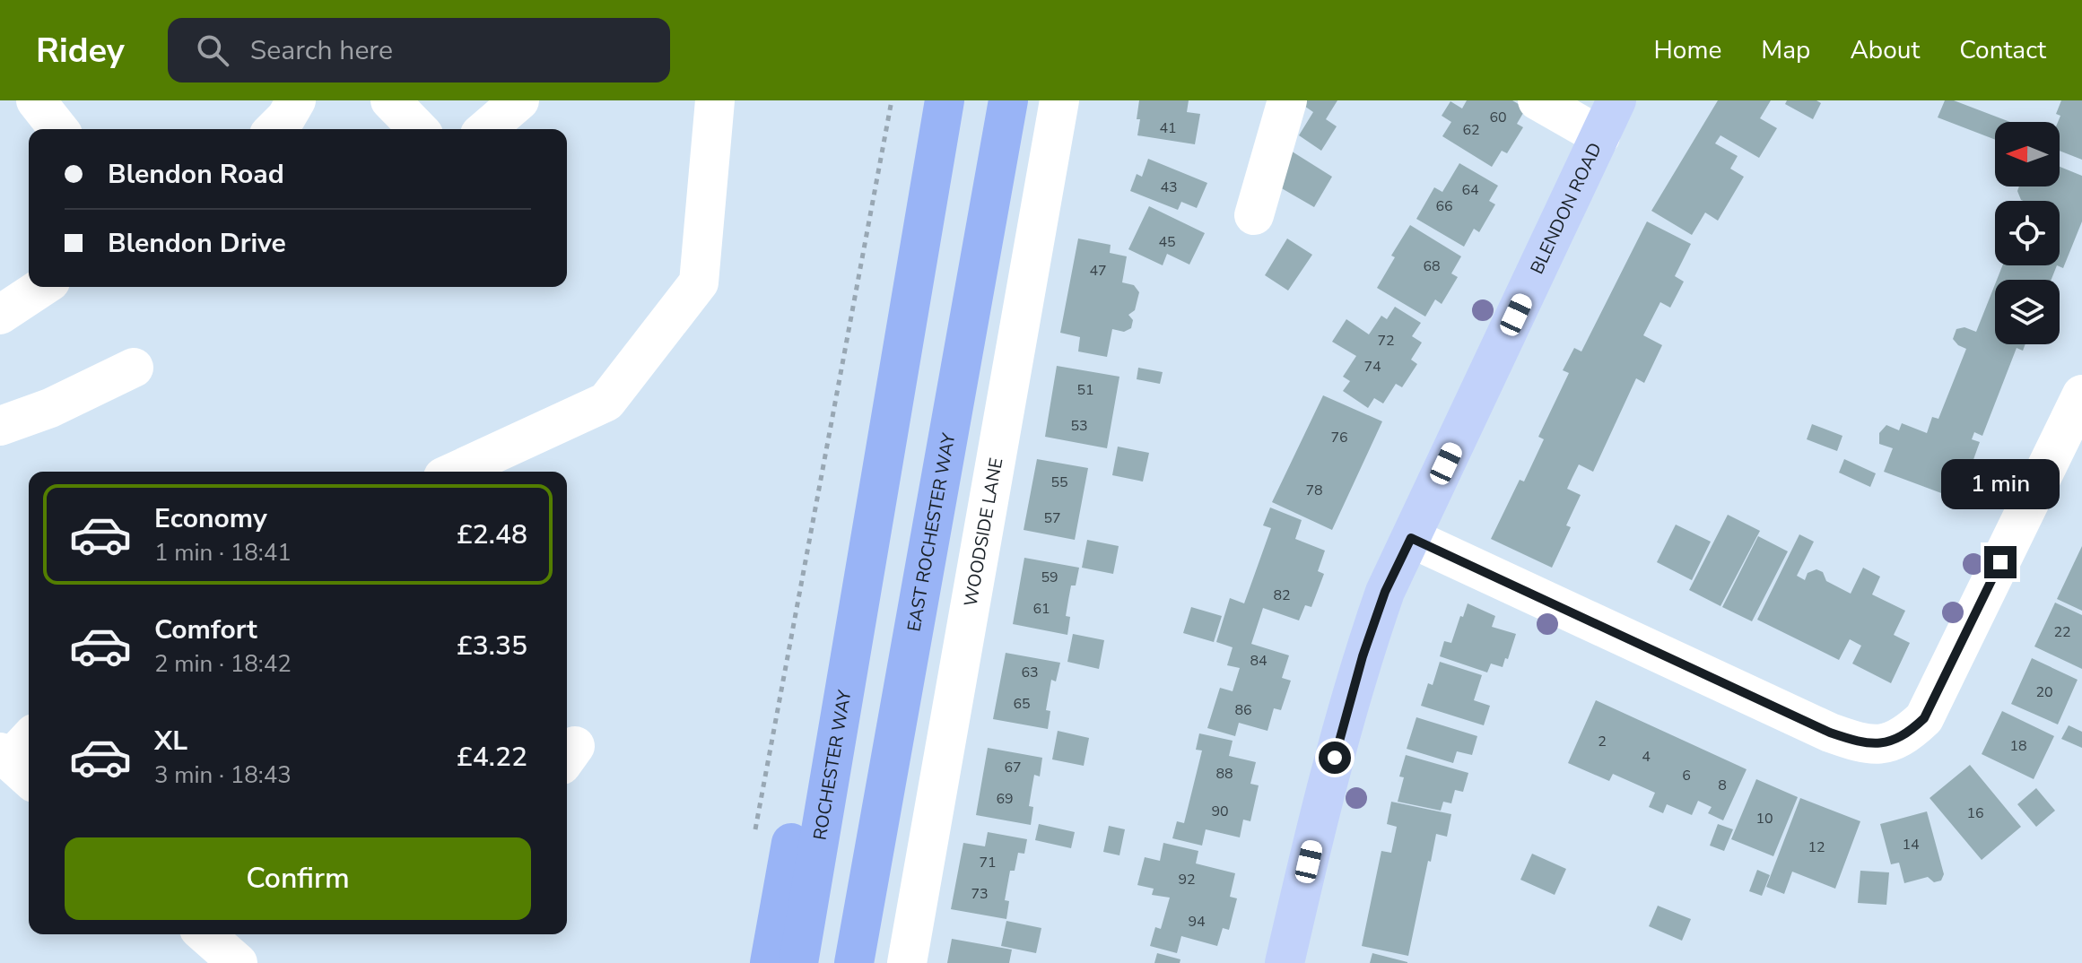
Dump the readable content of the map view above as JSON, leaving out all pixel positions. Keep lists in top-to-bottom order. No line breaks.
{"streets":{"highway":["EAST ROCHESTER WAY","ROCHESTER WAY"],"main road":["BLENDON ROAD"],"street":["WOODSIDE LANE"]},"house_numbers":["60","41","62","43","64","66","45","68","47","72","74","51","53","76","55","78","57","59","82","61","22","84","63","20","65","86","2","18","4","67","88","6","8","69","90","16","10","14","12","71","92","73","94"],"north":"left","page":{"header":"Ridey","search":"Search here","nav":["Home","Map","About","Contact"],"banner":["Blendon Road","Blendon Drive"],"bubble":"1 min","list":[{"name":"Economy","note":"1 min · 18:41","value":"£2.48"},{"name":"Comfort","note":"2 min · 18:42","value":"£3.35"},{"name":"XL","note":"3 min · 18:43","value":"£4.22"}],"buttons":"Confirm"}}
